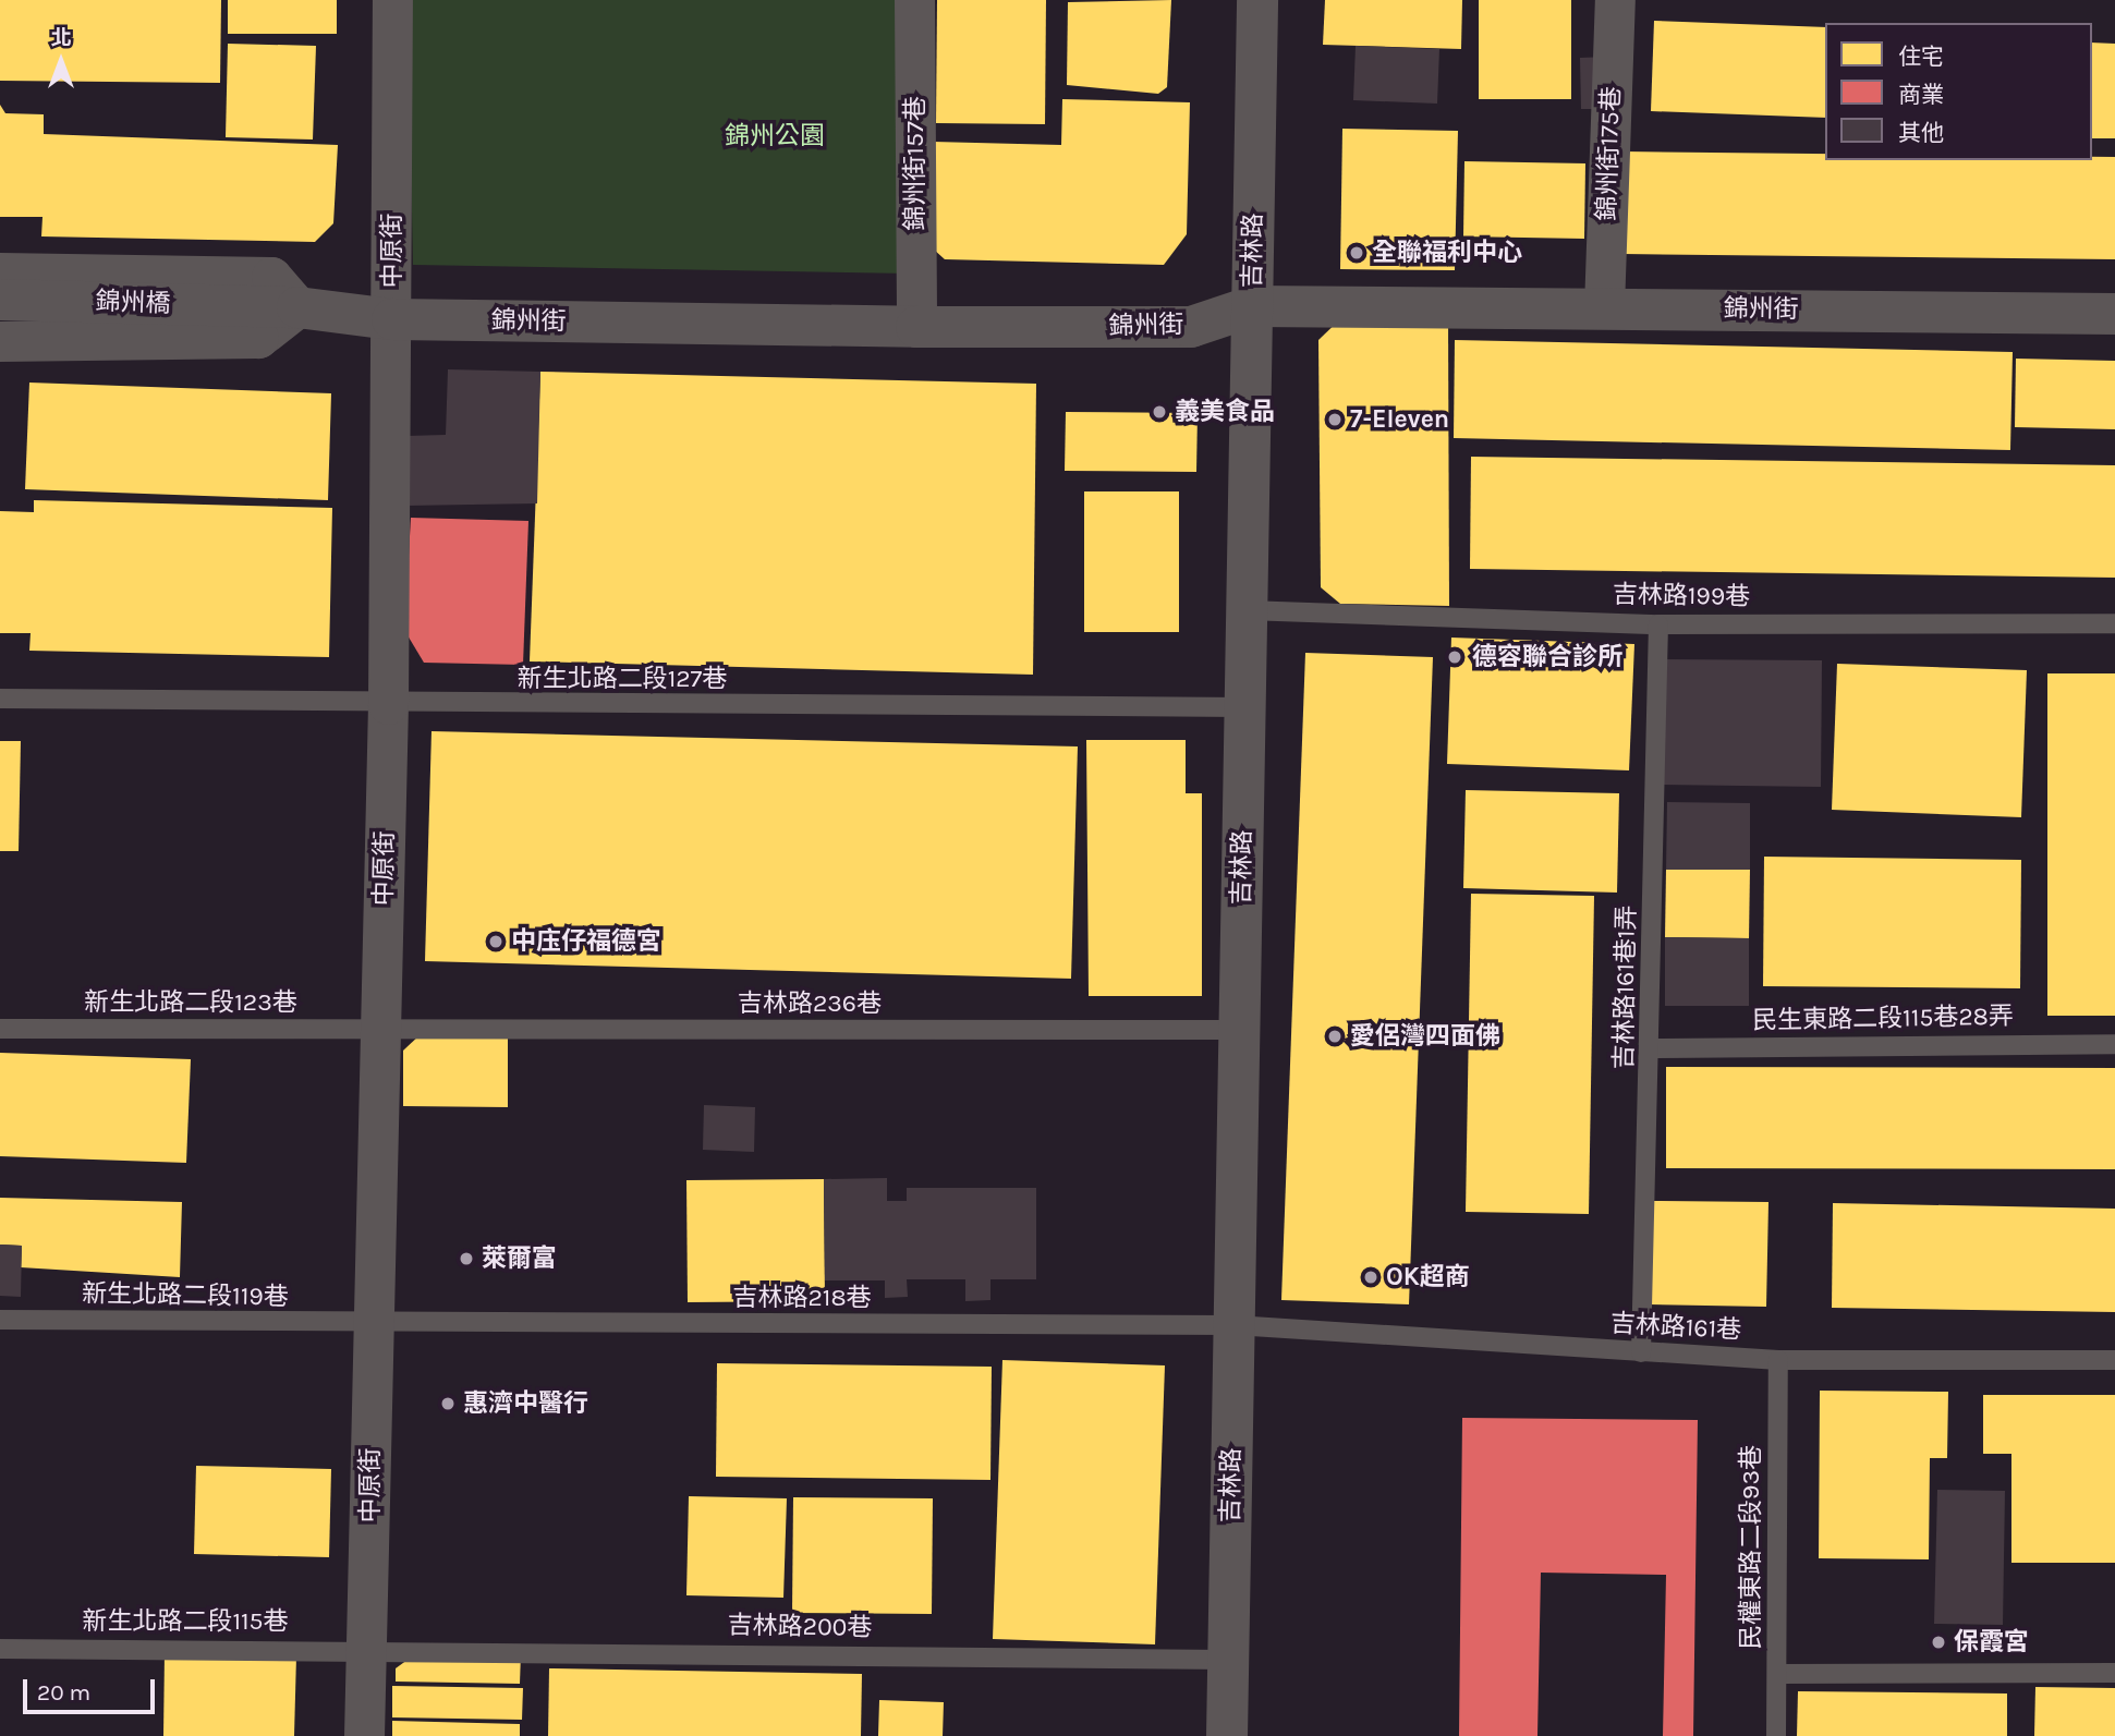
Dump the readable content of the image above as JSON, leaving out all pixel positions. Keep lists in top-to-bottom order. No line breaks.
{"streets":{"street":["錦州街175巷","錦州街157巷","中原街","吉林路","錦州橋","錦州街"],"lane":["吉林路199巷","新生北路二段127巷","吉林路161巷1弄","新生北路二段123巷","吉林路236巷","民生東路二段115巷28弄","新生北路二段119巷","吉林路218巷","吉林路161巷","民權東路二段93巷","新生北路二段115巷","吉林路200巷"]},"crossings":[["錦州街175巷","錦州街"],["錦州街157巷","錦州街"],["中原街","錦州街"],["中原街","新生北路二段127巷"],["中原街","新生北路二段123巷"],["中原街","吉林路236巷"],["中原街","新生北路二段119巷"],["中原街","吉林路218巷"],["中原街","新生北路二段115巷"],["中原街","吉林路200巷"],["吉林路","錦州街"],["吉林路","吉林路199巷"],["吉林路","新生北路二段127巷"],["吉林路","吉林路236巷"],["吉林路","吉林路218巷"],["吉林路","吉林路161巷"],["吉林路","吉林路200巷"],["錦州橋","錦州街"],["吉林路199巷","吉林路161巷1弄"],["吉林路161巷1弄","民生東路二段115巷28弄"],["吉林路161巷1弄","吉林路161巷"],["新生北路二段123巷","吉林路236巷"],["新生北路二段119巷","吉林路218巷"],["吉林路218巷","吉林路161巷"],["吉林路161巷","民權東路二段93巷"],["新生北路二段115巷","吉林路200巷"]],"parks":["錦州公園"],"places":["全聯福利中心","義美食品","7-Eleven","德容聯合診所","中庒仔福德宮","愛侶灣四面佛","萊爾富","OK超商","惠濟中醫行","保霞宮"],"legend":["住宅","商業","其他"],"scale_bar":"20 m","north":"top"}
